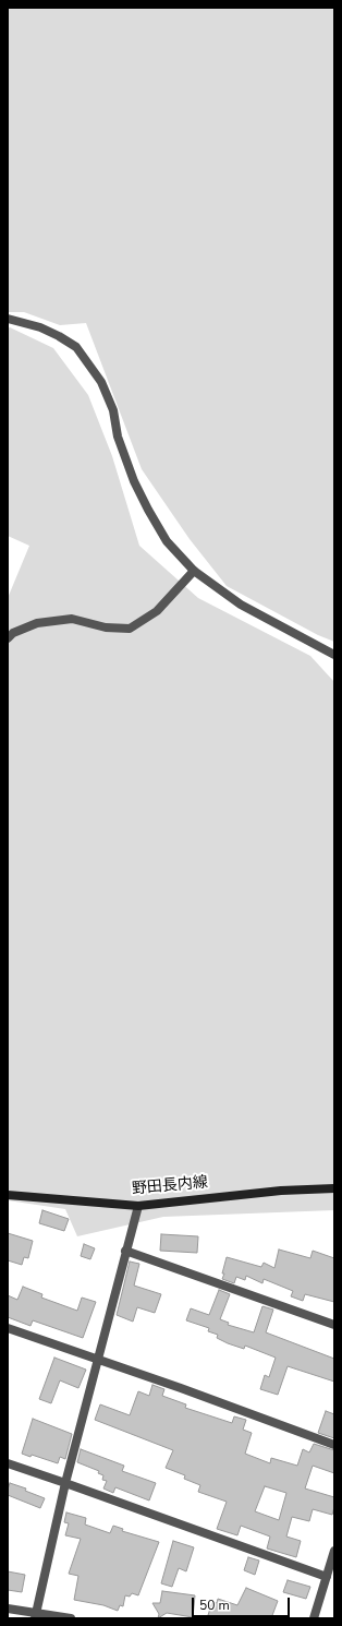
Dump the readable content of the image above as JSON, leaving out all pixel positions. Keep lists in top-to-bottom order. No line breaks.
{"streets":{"main road":["野田長内線"]},"scale_bar":"50 m"}
